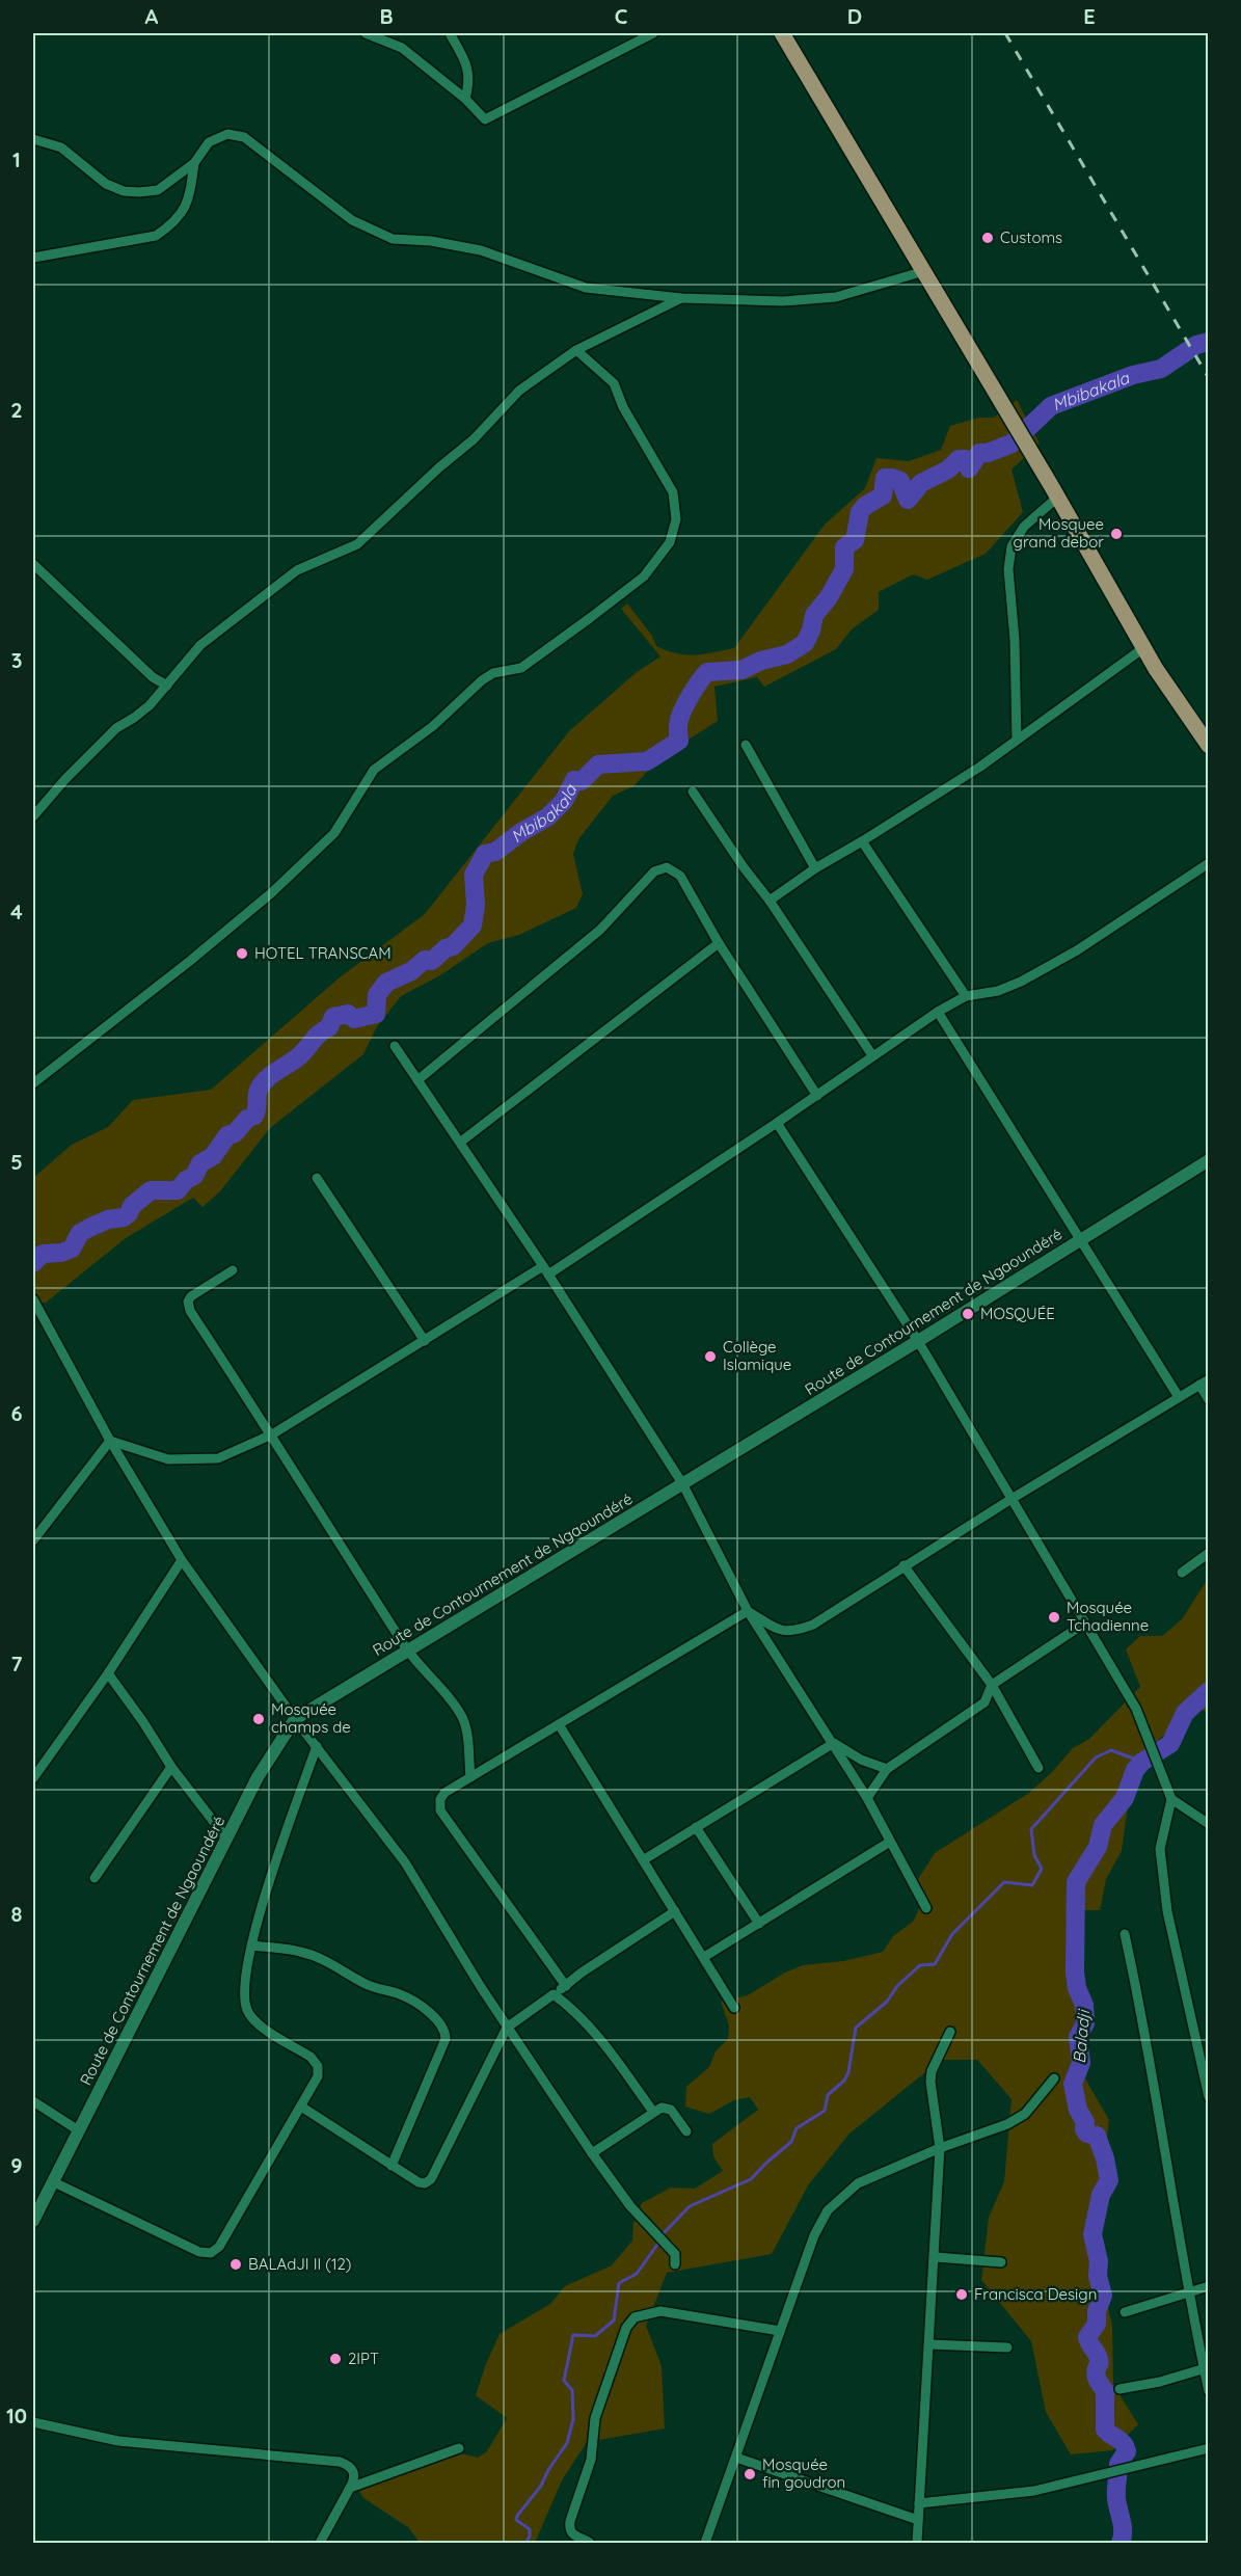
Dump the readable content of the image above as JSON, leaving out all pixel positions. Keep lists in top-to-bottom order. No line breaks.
{"streets":{"street":["Route de Contournement de Ngaoundéré"]},"water":["Mbibakala","Baladji"],"places":["Customs","Mosquee grand debor","HOTEL TRANSCAM","MOSQUÉE","Collège Islamique","Mosquée Tchadienne","Mosquée champs de","BALAdJI II (12)","Francisca Design","2IPT","Mosquée fin goudron"],"grid":{"columns":["A","B","C","D","E"],"rows":["1","2","3","4","5","6","7","8","9","10"]}}
